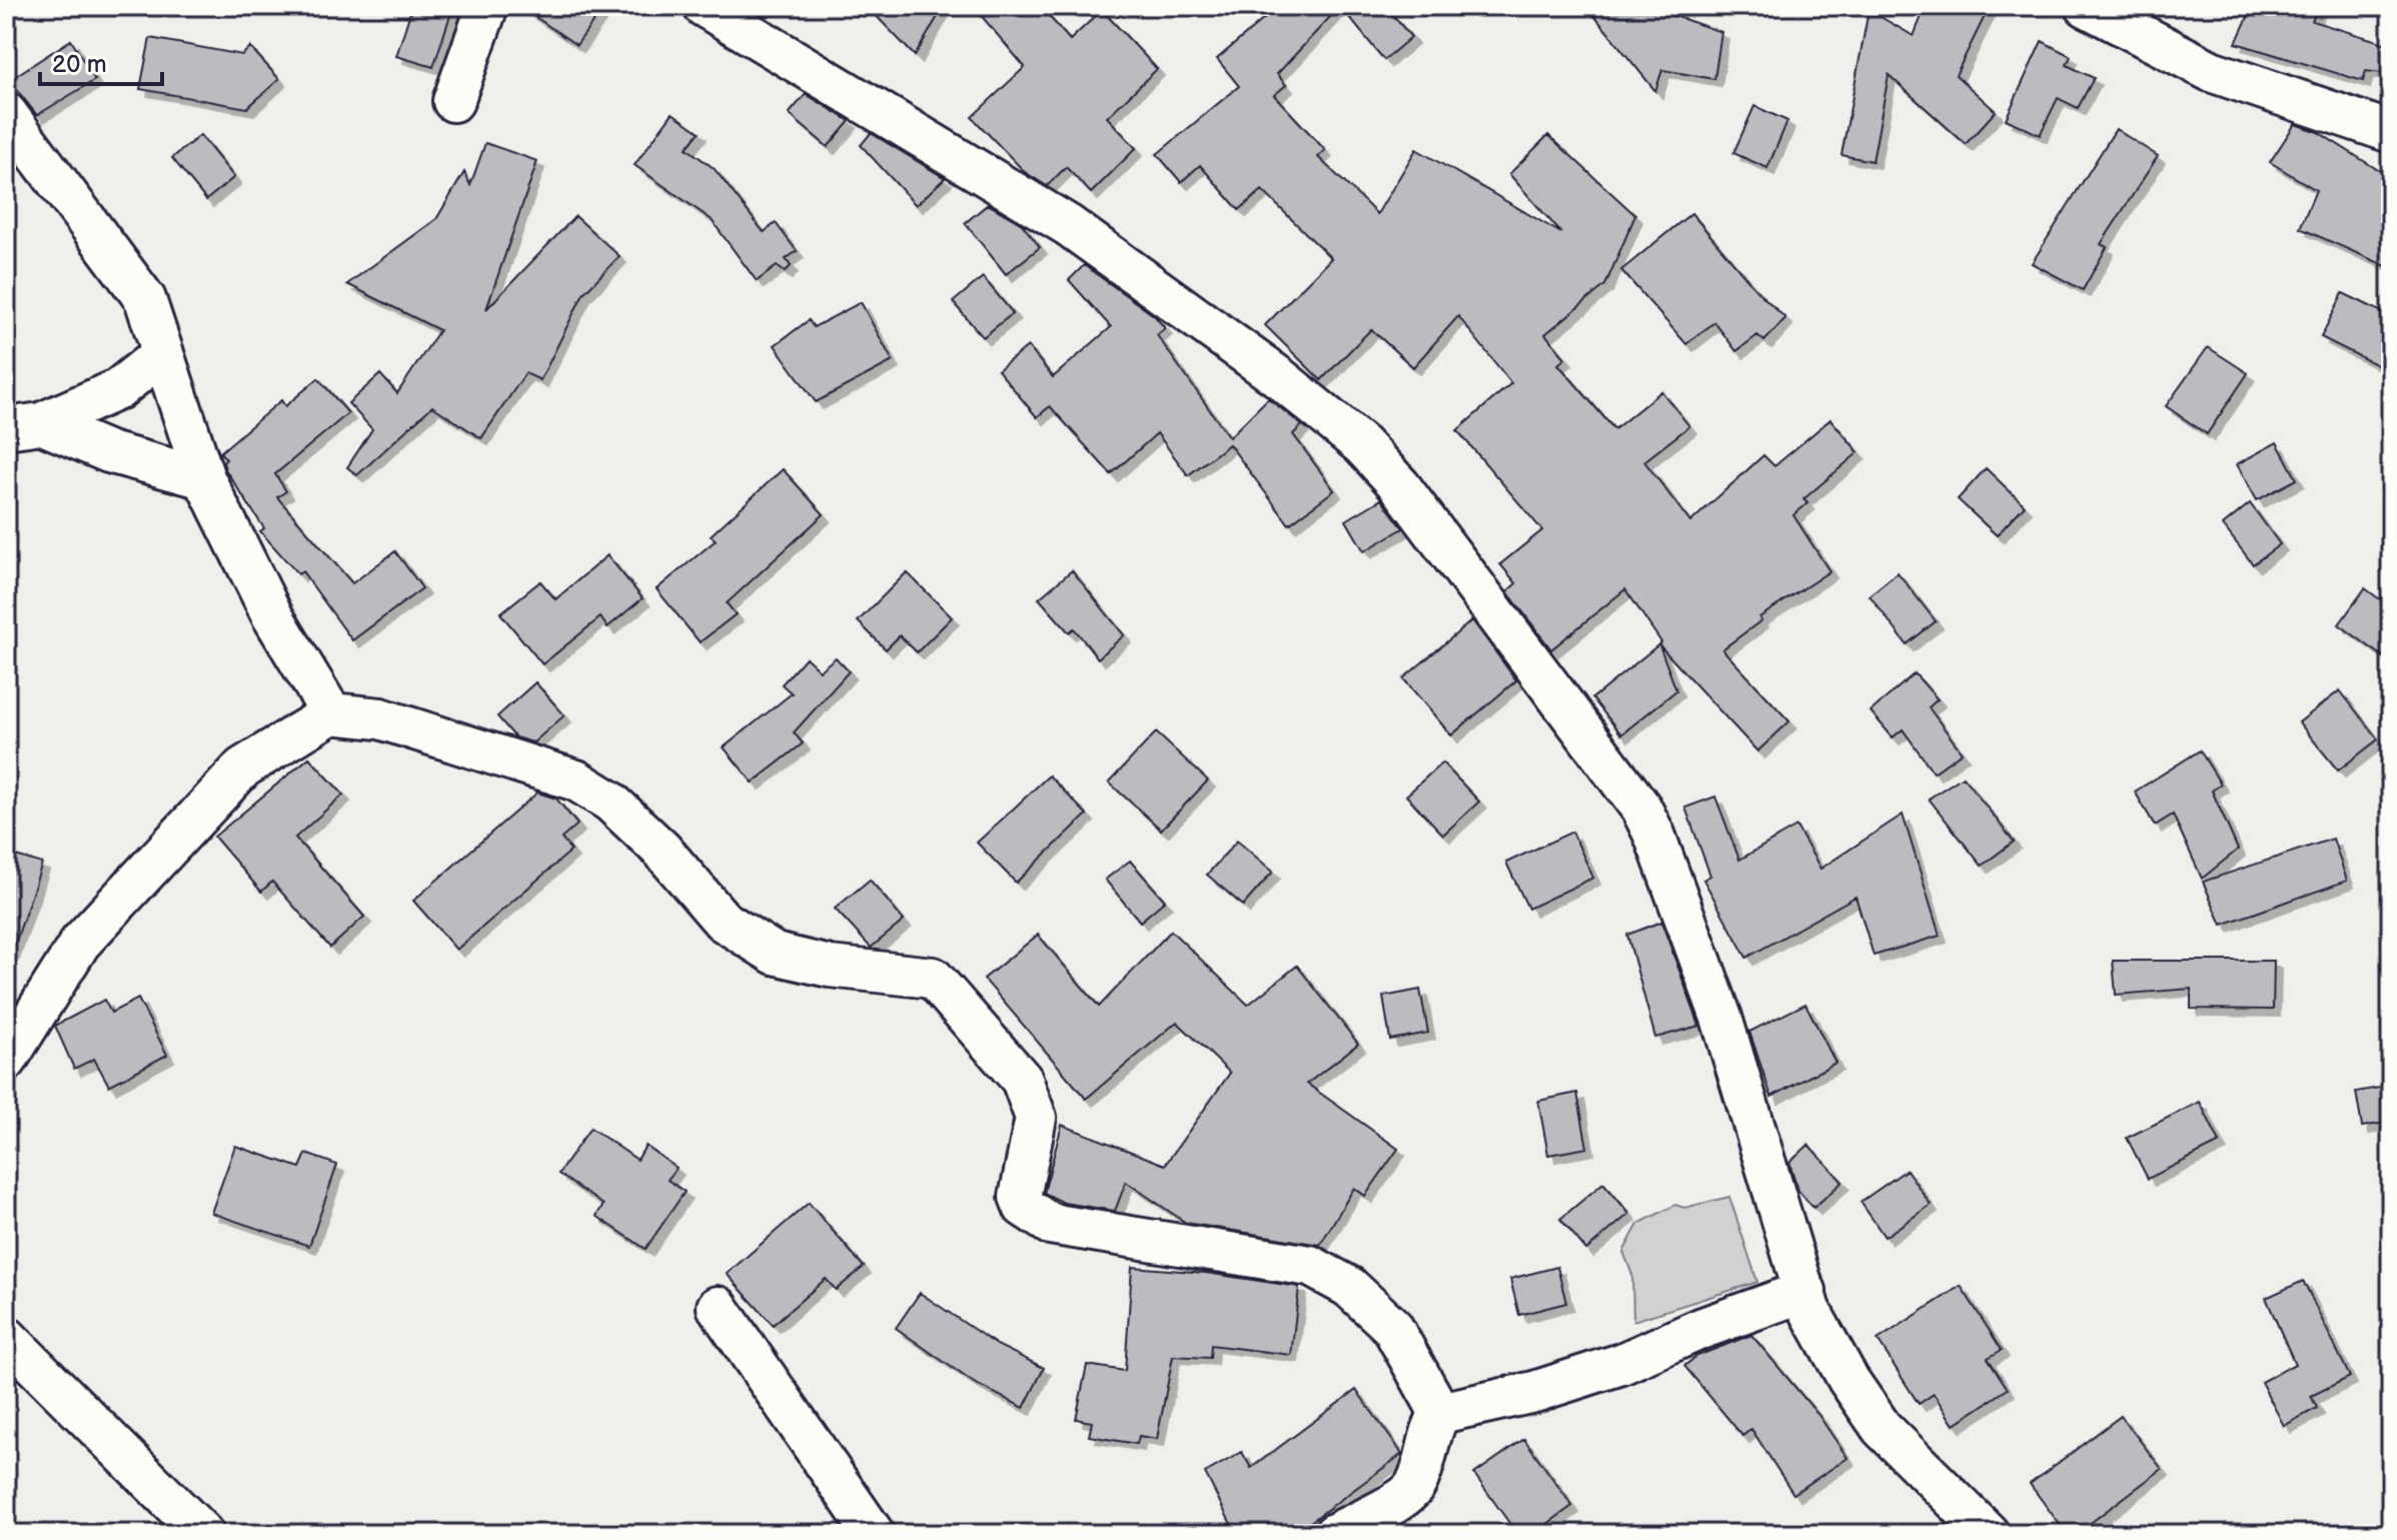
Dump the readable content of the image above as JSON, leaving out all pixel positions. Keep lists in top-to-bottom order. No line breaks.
{"scale_bar":"20 m"}
